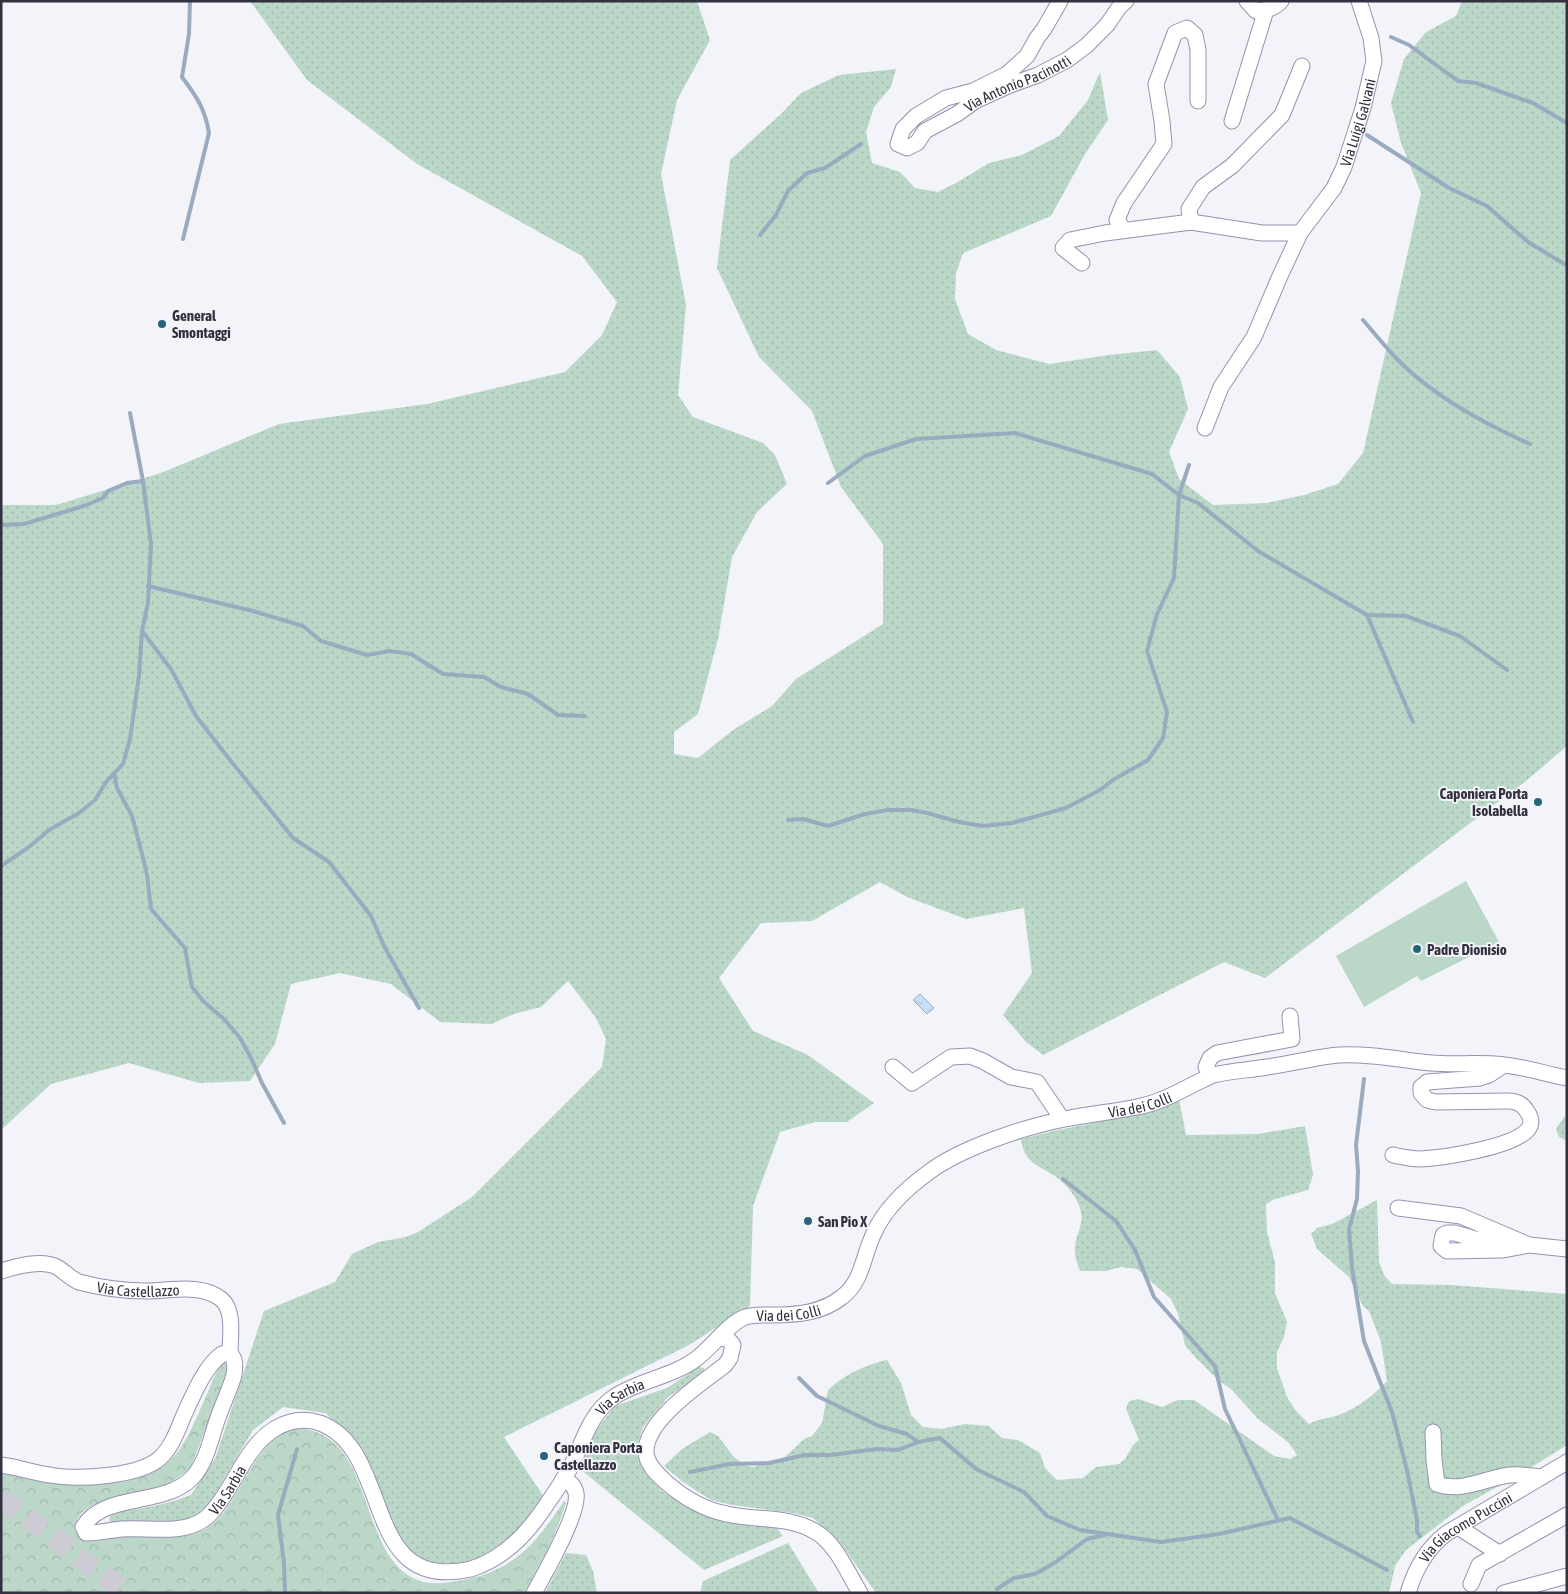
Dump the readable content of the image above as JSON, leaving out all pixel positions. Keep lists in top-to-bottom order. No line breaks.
{"streets":{"street":["Via Antonio Pacinotti","Via Luigi Galvani","Via dei Colli","Via Castellazzo","Via Sarbia","Via Giacomo Puccini"]},"crossings":[["Via dei Colli","Via Sarbia"],["Via Castellazzo","Via Sarbia"]],"places":["General Smontaggi","Caponiera Porta Isolabella","Padre Dionisio","San Pio X","Caponiera Porta Castellazzo"]}
